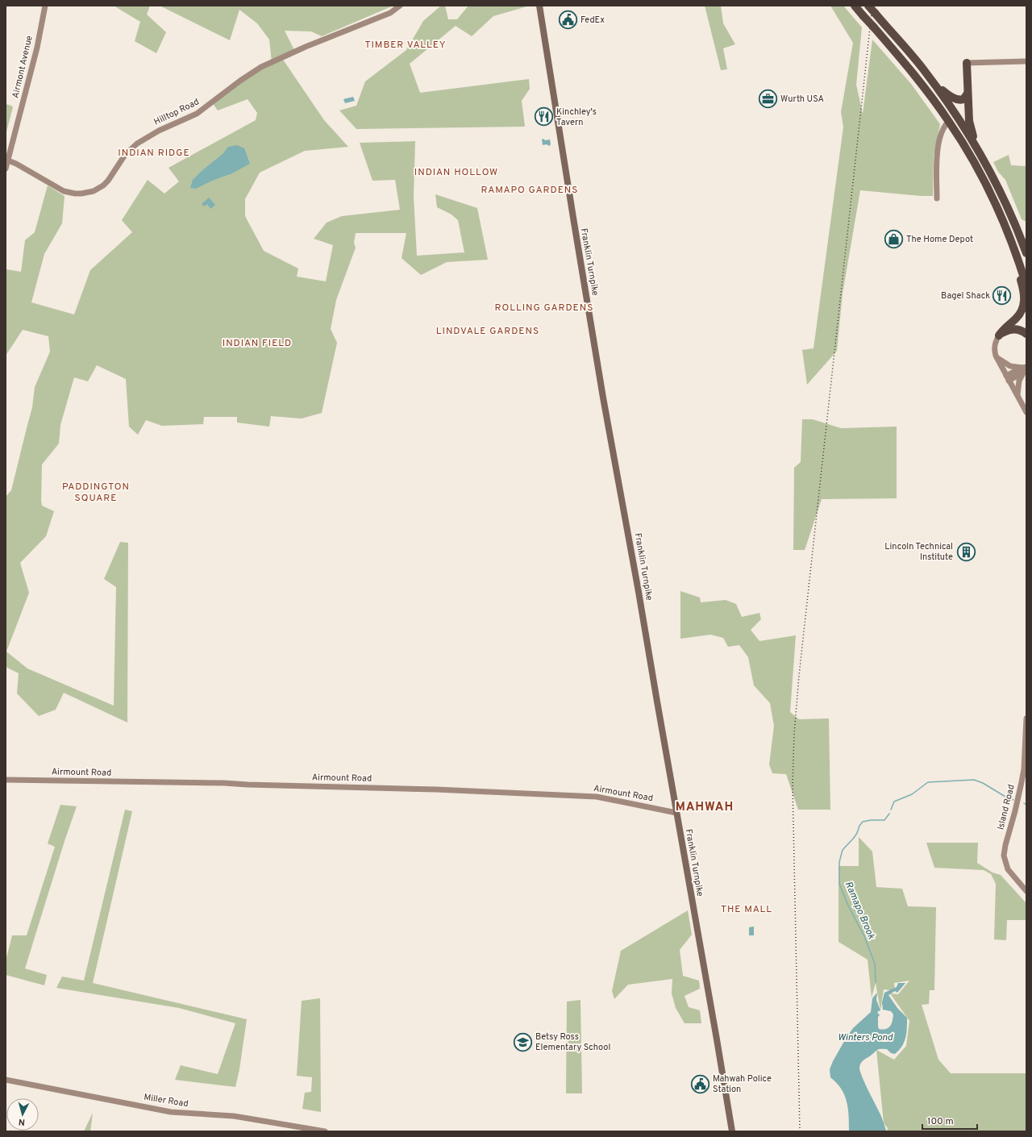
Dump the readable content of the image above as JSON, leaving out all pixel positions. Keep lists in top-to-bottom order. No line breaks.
{"streets":{"main road":["Franklin Turnpike"],"street":["Airmont Avenue","Hilltop Road","Airmount Road","Island Road","Miller Road"]},"crossings":[["Airmont Avenue","Hilltop Road"],["Franklin Turnpike","Airmount Road"]],"districts":["TIMBER VALLEY","INDIAN RIDGE","INDIAN HOLLOW","RAMAPO GARDENS","ROLLING GARDENS","LINDVALE GARDENS","INDIAN FIELD","PADDINGTON SQUARE","MAHWAH","THE MALL"],"water":["Ramapo Brook","Winters Pond"],"places":{"public building":["FedEx","Mahwah Police Station"],"office":["Wurth USA"],"restaurant":["Kinchley's Tavern","Bagel Shack"],"shop":["The Home Depot"],"building":["Lincoln Technical Institute"],"school or university":["Betsy Ross Elementary School"]},"scale_bar":"100 m","north":"bottom"}
